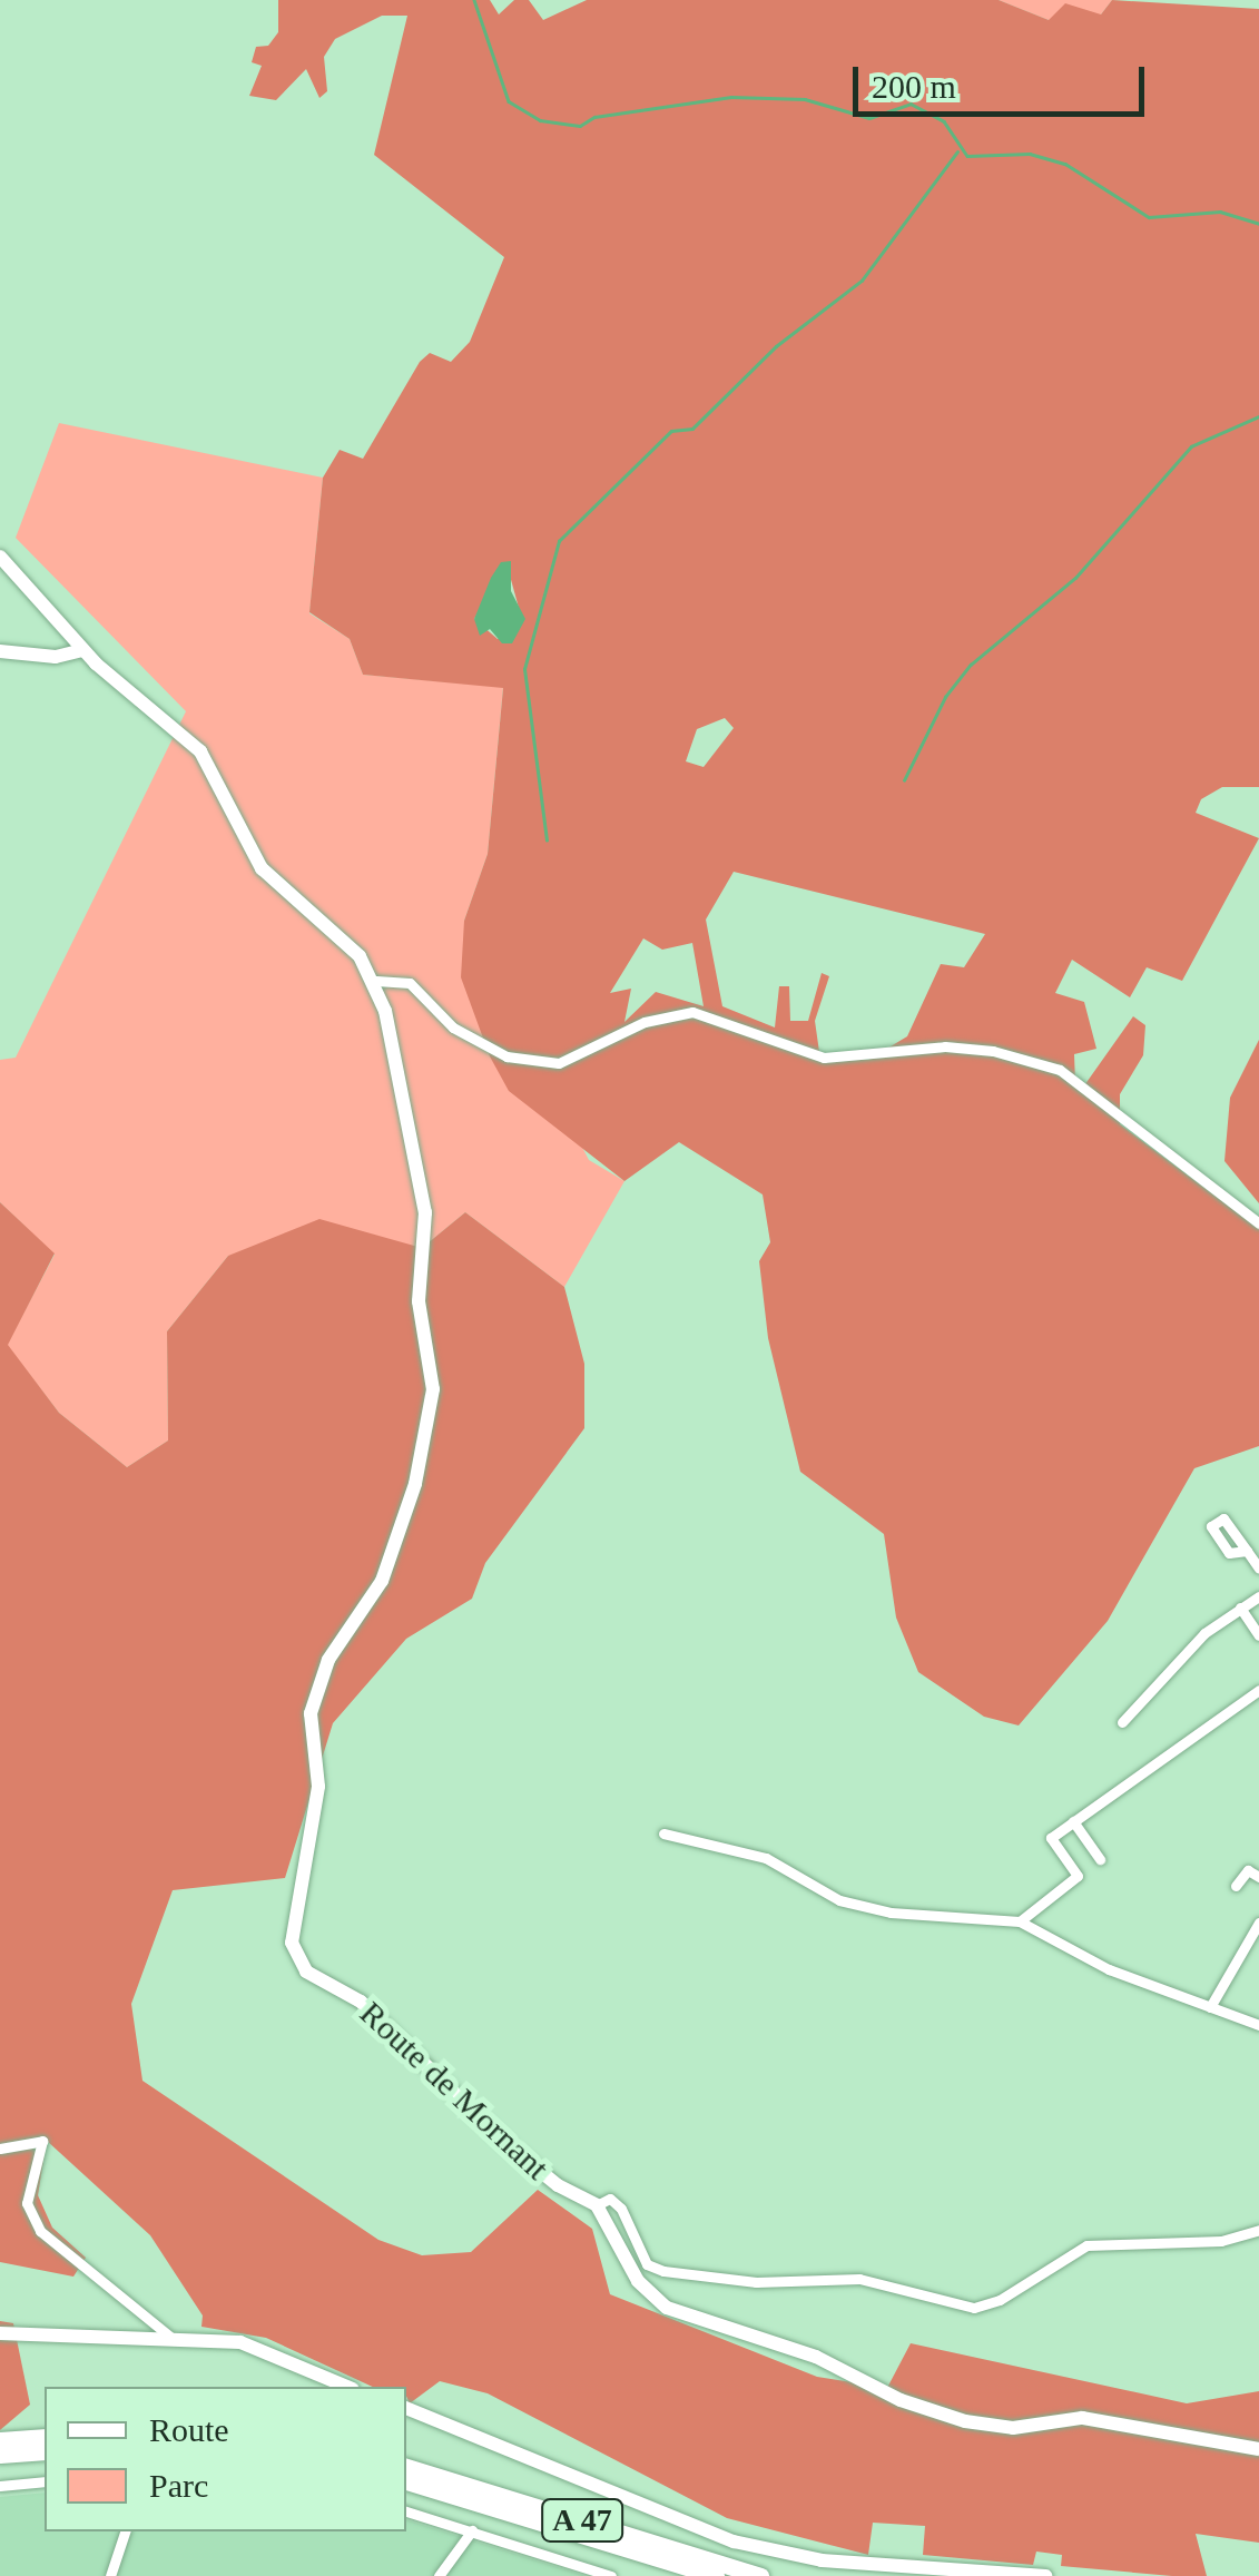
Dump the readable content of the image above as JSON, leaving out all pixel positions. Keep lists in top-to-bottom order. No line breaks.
{"streets":{"highway":["A 47"],"main road":["Route de Mornant"]},"legend":["Route","Parc"],"scale_bar":"200 m"}
